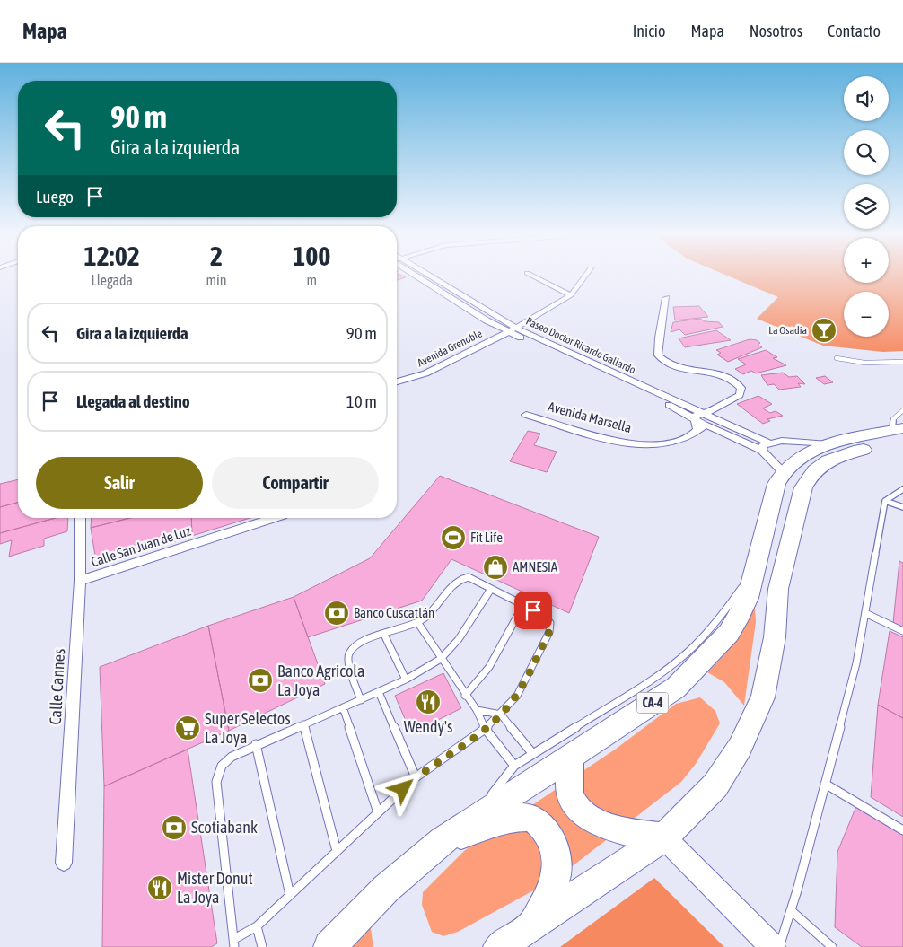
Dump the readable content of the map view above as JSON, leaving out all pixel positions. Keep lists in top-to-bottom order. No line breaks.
{"streets":{"highway":["CA-4"],"street":["Paseo Doctor Ricardo Gallardo","Avenida Grenoble","Avenida Marsella","Calle San Juan de Luz","Calle Cannes"]},"crossings":[["Paseo Doctor Ricardo Gallardo","Avenida Grenoble"],["Paseo Doctor Ricardo Gallardo","Avenida Marsella"],["Paseo Doctor Ricardo Gallardo","CA-4"],["Calle San Juan de Luz","Calle Cannes"]],"places":{"bar":["La Osadia"],"sports":["Fit Life"],"shop":["AMNESIA"],"bank":["Banco Cuscatlán","Banco Agricola La Joya","Scotiabank"],"restaurant":["Wendy's","Mister Donut La Joya"],"supermarket":["Super Selectos La Joya"]},"page":{"header":"Mapa","nav":["Inicio","Mapa","Nosotros","Contacto"],"map_buttons":["+","−"],"turn":["90 m","Gira a la izquierda"],"then":"Luego","eta":["12:02","Llegada","2","min","100","m"],"list":[{"name":"Gira a la izquierda","value":"90 m"},{"name":"Llegada al destino","value":"10 m"}],"buttons":["Salir","Compartir"]}}
